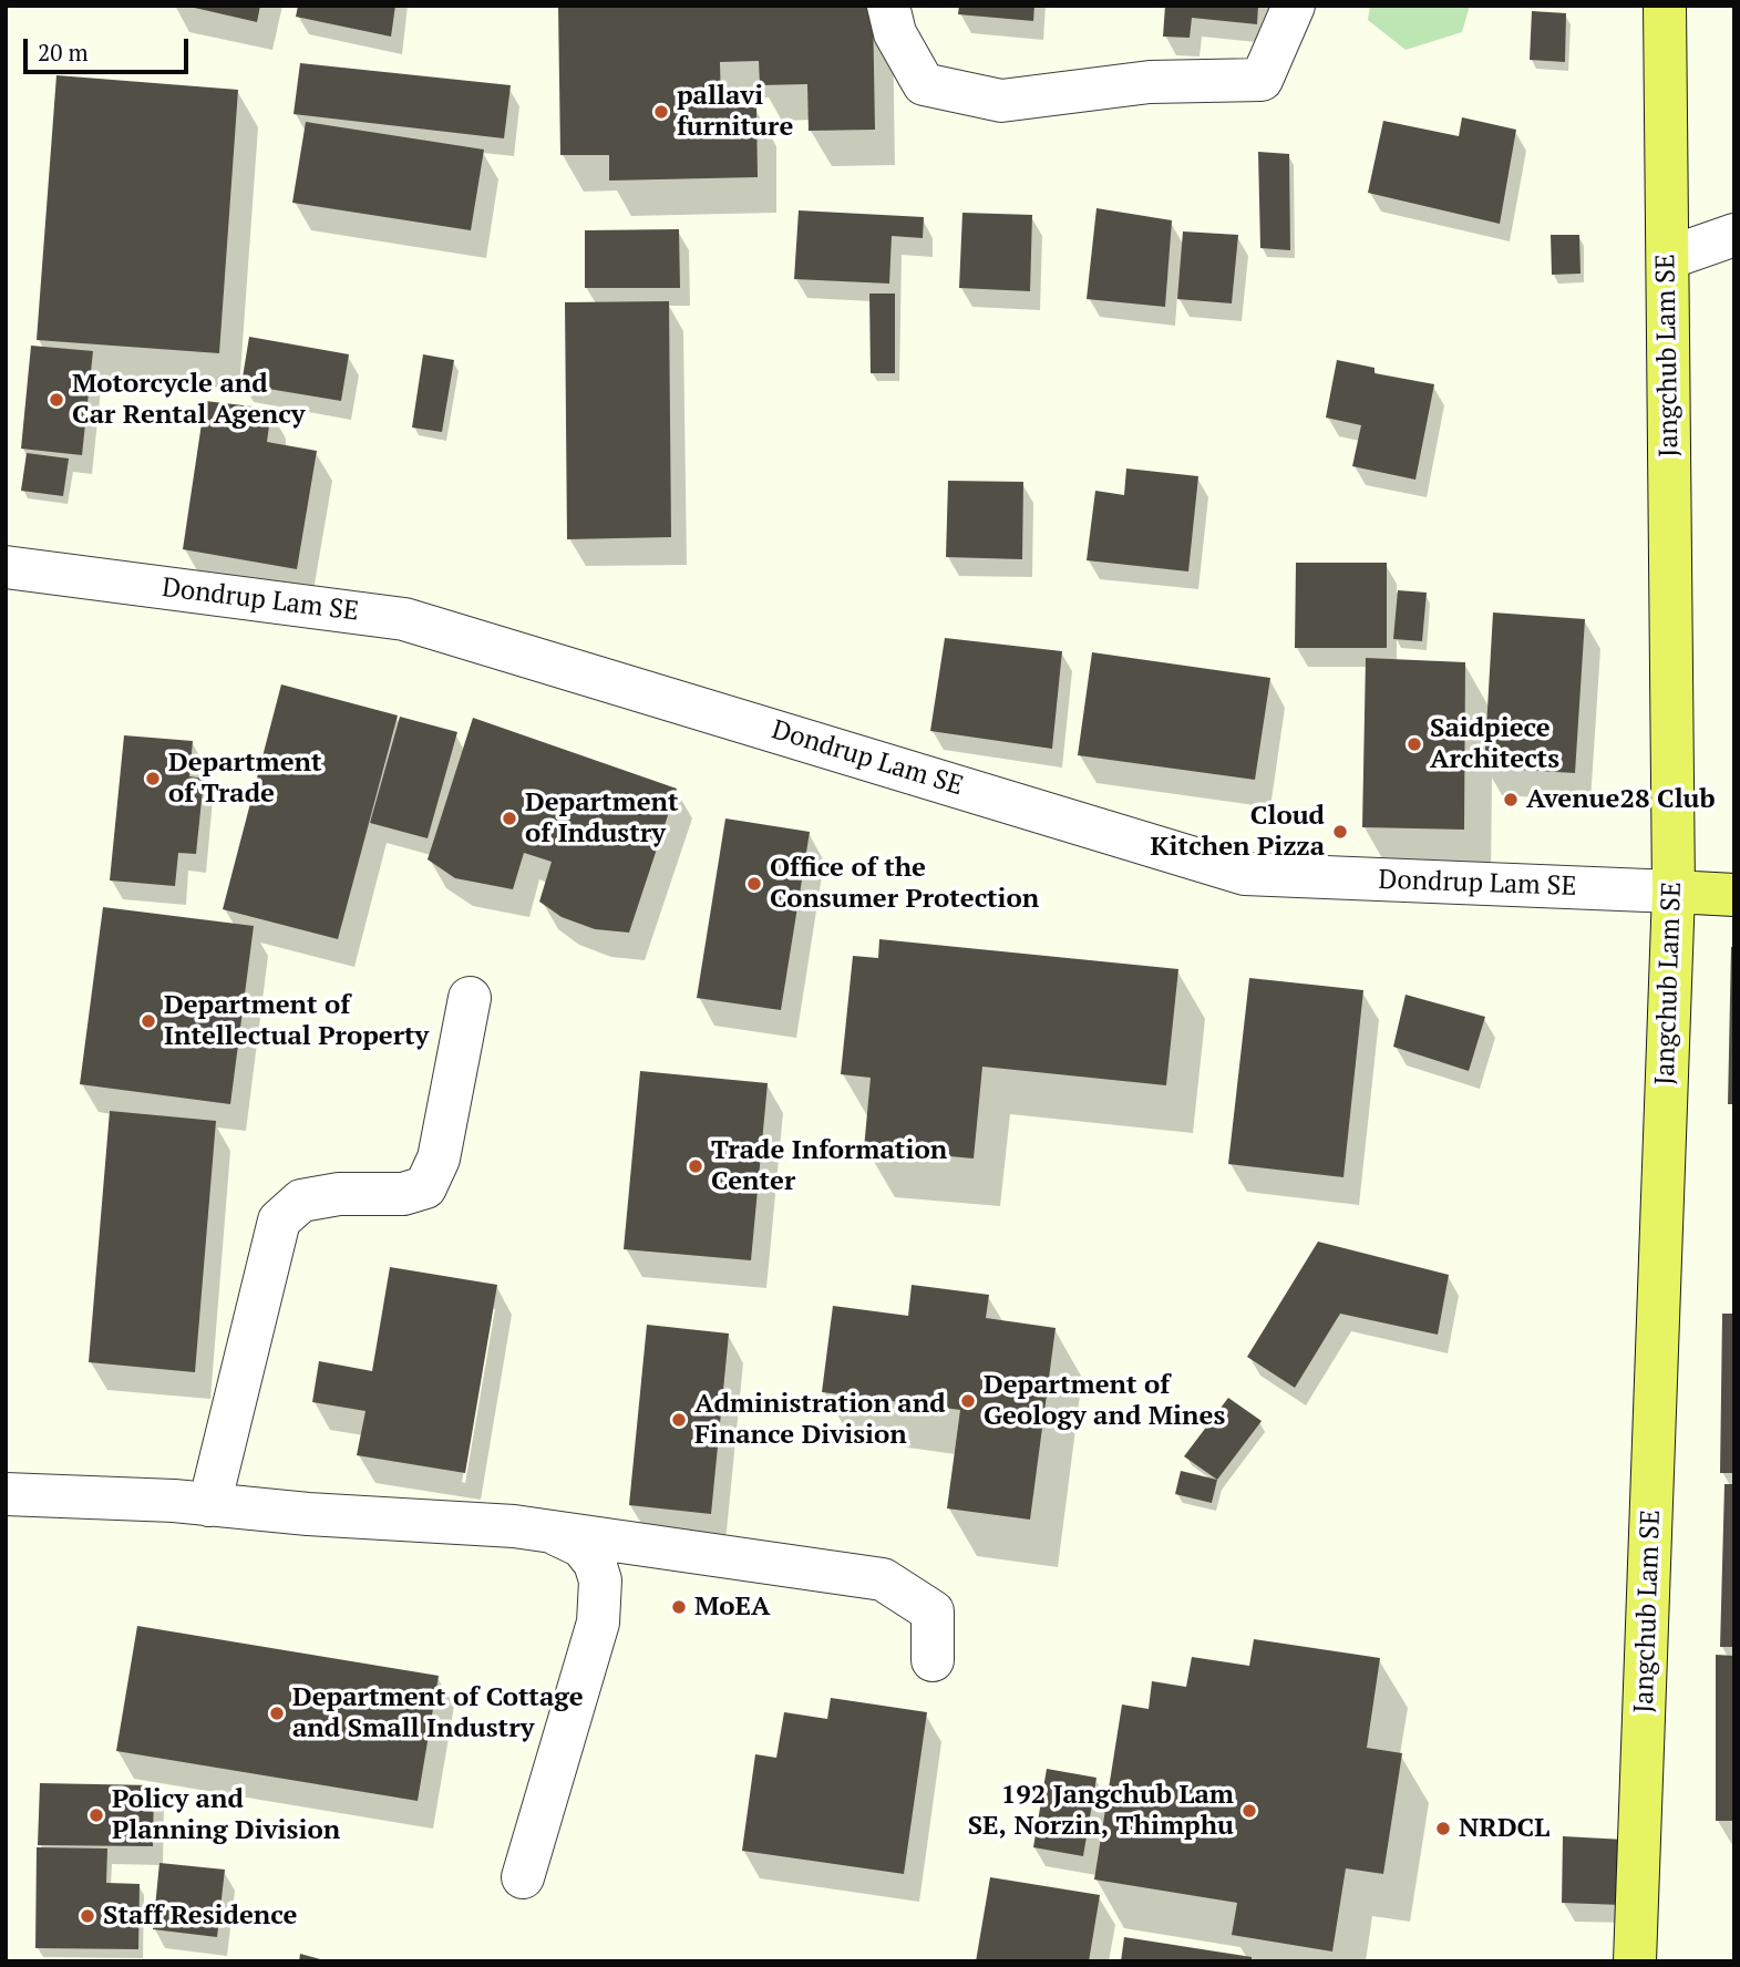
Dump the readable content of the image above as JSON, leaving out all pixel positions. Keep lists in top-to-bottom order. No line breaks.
{"streets":{"main road":["Jangchub Lam SE","Dondrup Lam SE"]},"crossings":[["Jangchub Lam SE","Dondrup Lam SE"]],"places":["pallavi furniture","Motorcycle and Car Rental Agency","Saidpiece Architects","Department of Trade","Avenue28 Club","Department of Industry","Cloud Kitchen Pizza","Office of the Consumer Protection","Department of Intellectual Property","Trade Information Center","Department of Geology and Mines","Administration and Finance Division","MoEA","Department of Cottage and Small Industry","192 Jangchub Lam SE, Norzin, Thimphu","Policy and Planning Division","NRDCL","Staff Residence"],"scale_bar":"20 m"}
